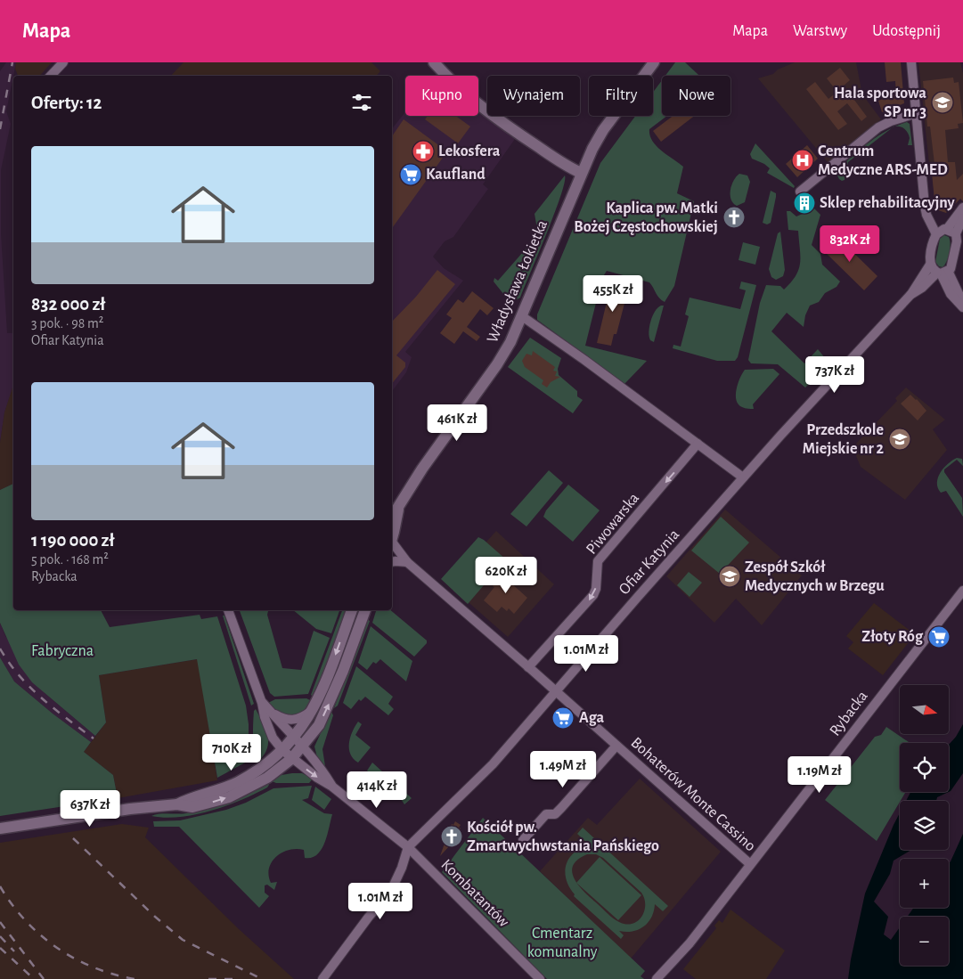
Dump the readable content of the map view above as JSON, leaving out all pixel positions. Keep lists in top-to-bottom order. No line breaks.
{"streets":{"main road":["Władysława Łokietka"],"street":["Piwowarska","Ofiar Katynia","Rybacka","Bohaterów Monte Cassino","Kombatantów"]},"crossings":[["Piwowarska","Bohaterów Monte Cassino"],["Ofiar Katynia","Bohaterów Monte Cassino"],["Ofiar Katynia","Kombatantów"],["Rybacka","Bohaterów Monte Cassino"]],"one_way":["Piwowarska"],"parks":["Fabryczna","Cmentarz komunalny"],"places":{"school or university":["Hala sportowa SP nr 3","Przedszkole Miejskie nr 2","Zespół Szkół Medycznych w Brzegu"],"pharmacy":["Lekosfera"],"hospital":["Centrum Medyczne ARS-MED"],"supermarket":["Kaufland","Złoty Róg","Aga"],"building":["Sklep rehabilitacyjny"],"church":["Kaplica pw. Matki Bożej Częstochowskiej","Kościół pw. Zmartwychwstania Pańskiego"]},"north":"right","page":{"header":"Mapa","nav":["Mapa","Warstwy","Udostępnij"],"chip":["Kupno","Wynajem","Filtry","Nowe"],"heading":"Oferty: 12","list":[{"name":"832 000 zł","note":"3 pok. · 98 m² · Ofiar Katynia"},{"name":"1 190 000 zł","note":"5 pok. · 168 m² · Rybacka"}],"price":["832K zł","455K zł","737K zł","461K zł","620K zł","1.01M zł","710K zł","1.49M zł","1.19M zł","414K zł","637K zł","1.01M zł"],"map_buttons":["+","−"]}}
